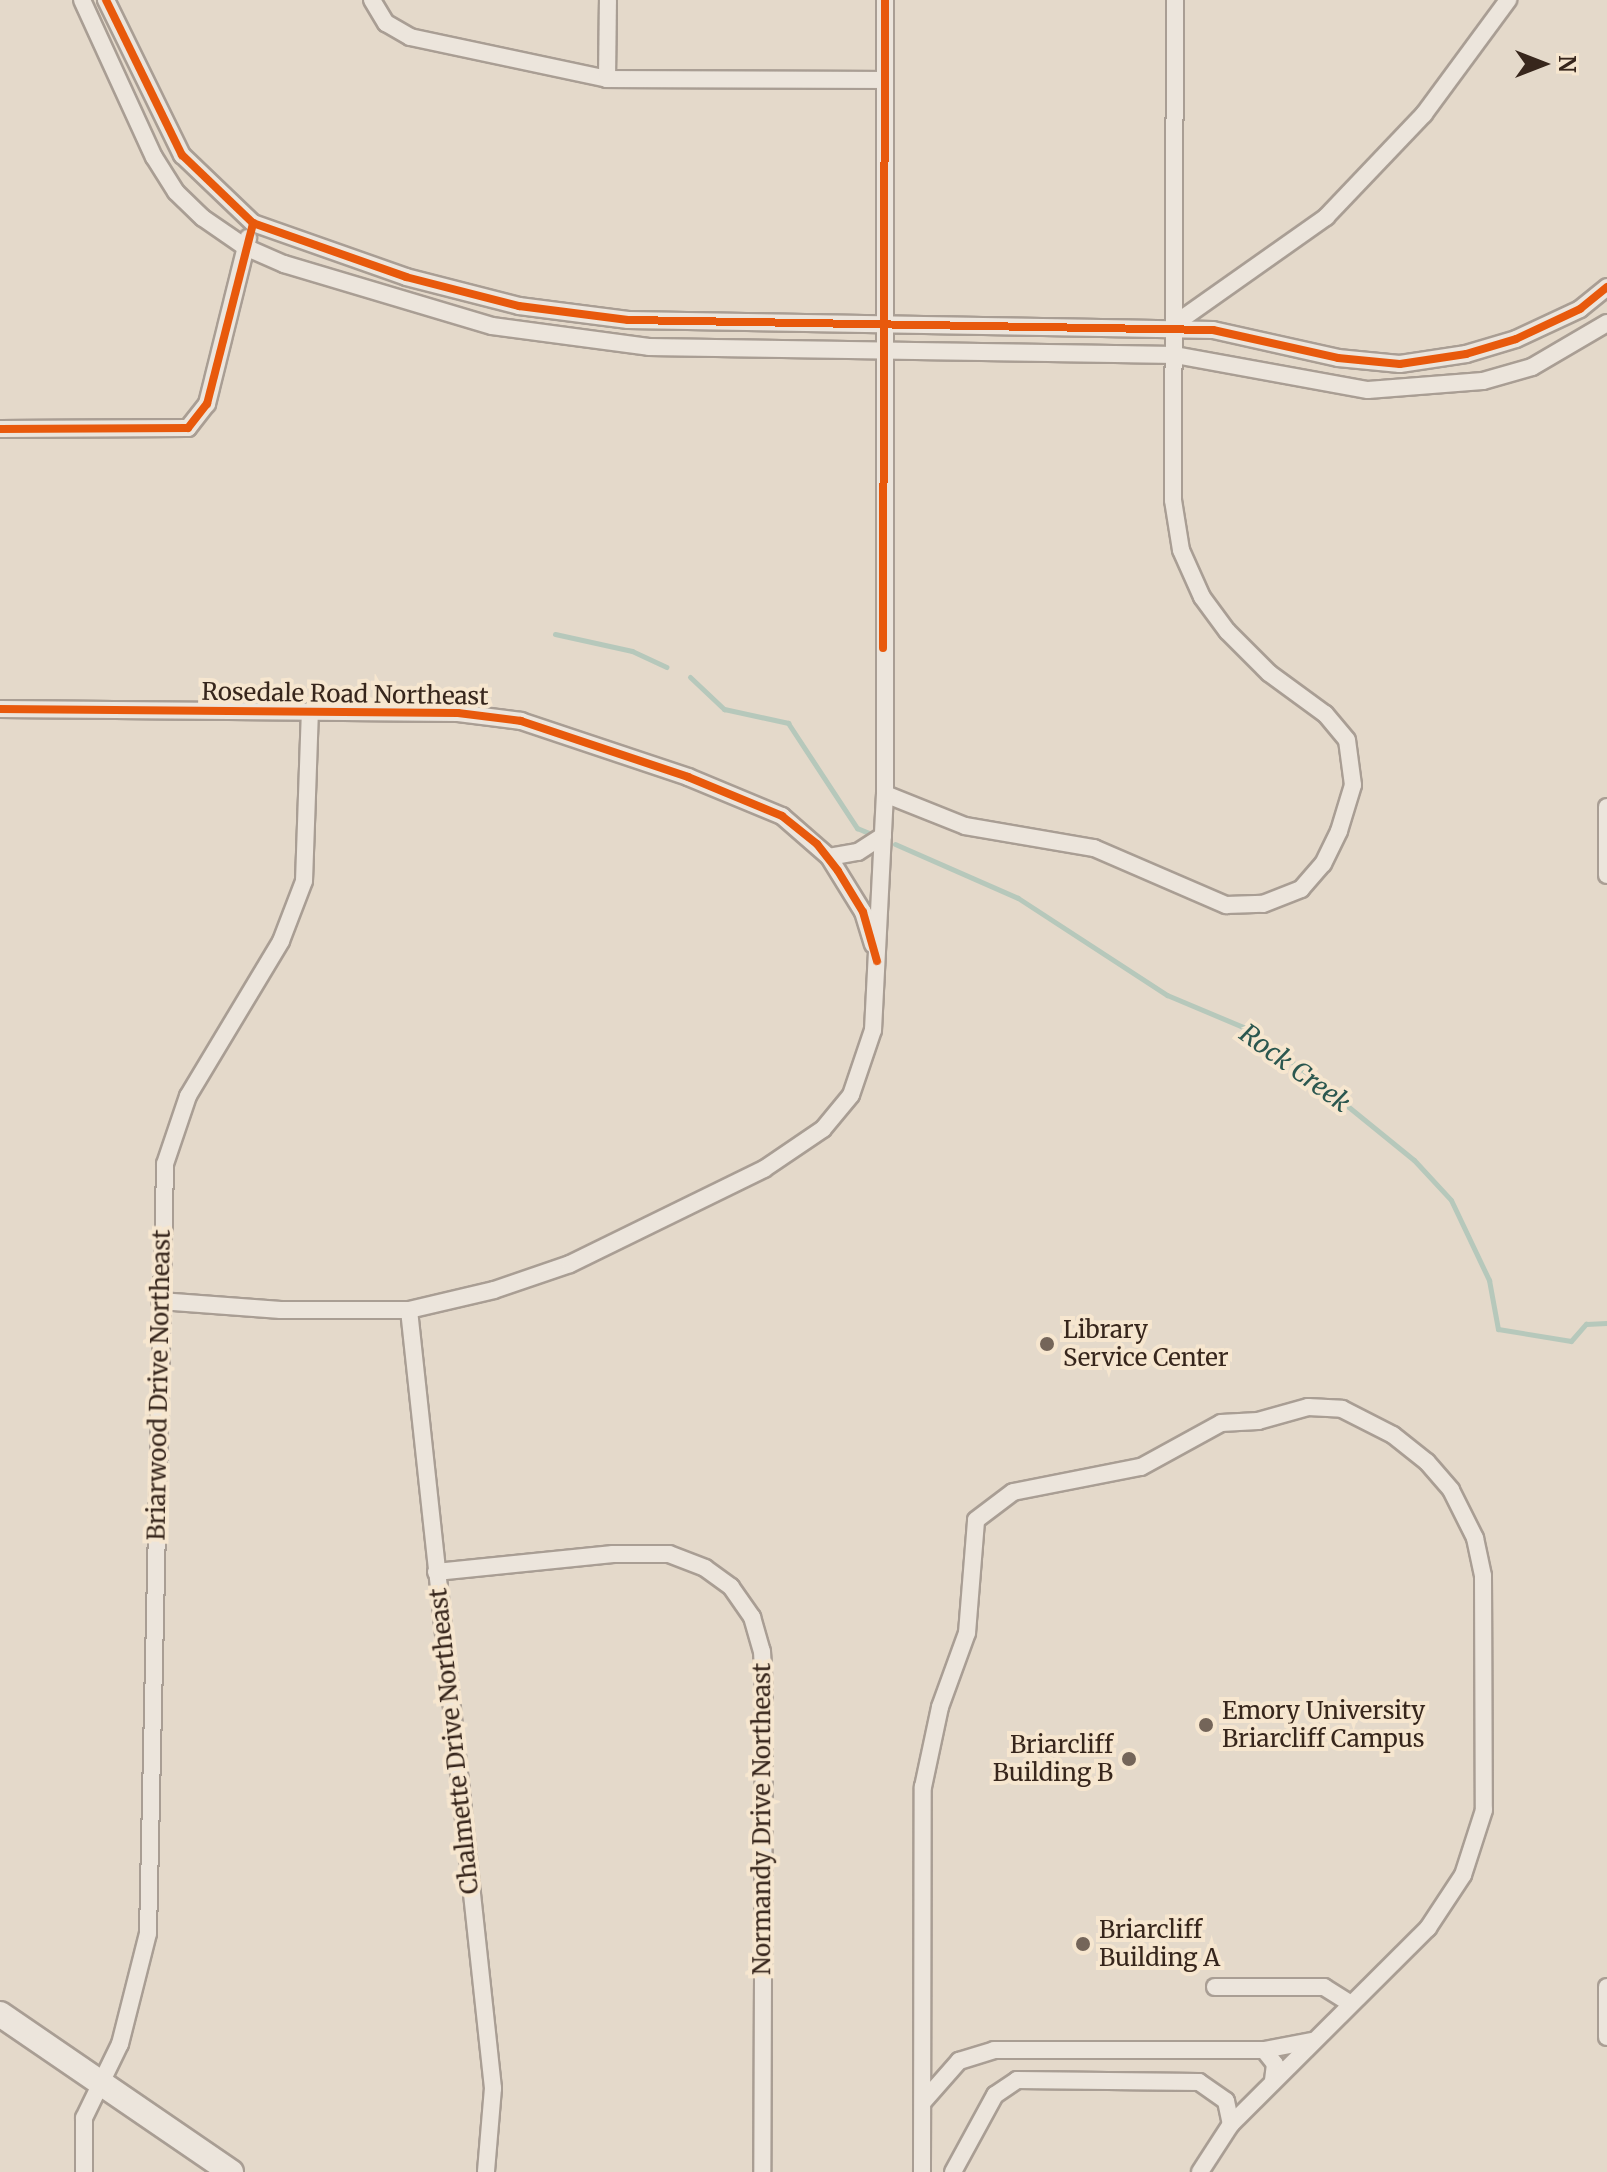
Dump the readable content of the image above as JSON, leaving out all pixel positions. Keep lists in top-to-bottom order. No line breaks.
{"streets":{"street":["Rosedale Road Northeast","Briarwood Drive Northeast","Chalmette Drive Northeast","Normandy Drive Northeast"]},"crossings":[["Rosedale Road Northeast","Briarwood Drive Northeast"],["Chalmette Drive Northeast","Normandy Drive Northeast"]],"water":["Rock Creek"],"places":["Library Service Center","Emory University Briarcliff Campus","Briarcliff Building B","Briarcliff Building A"],"north":"right"}
